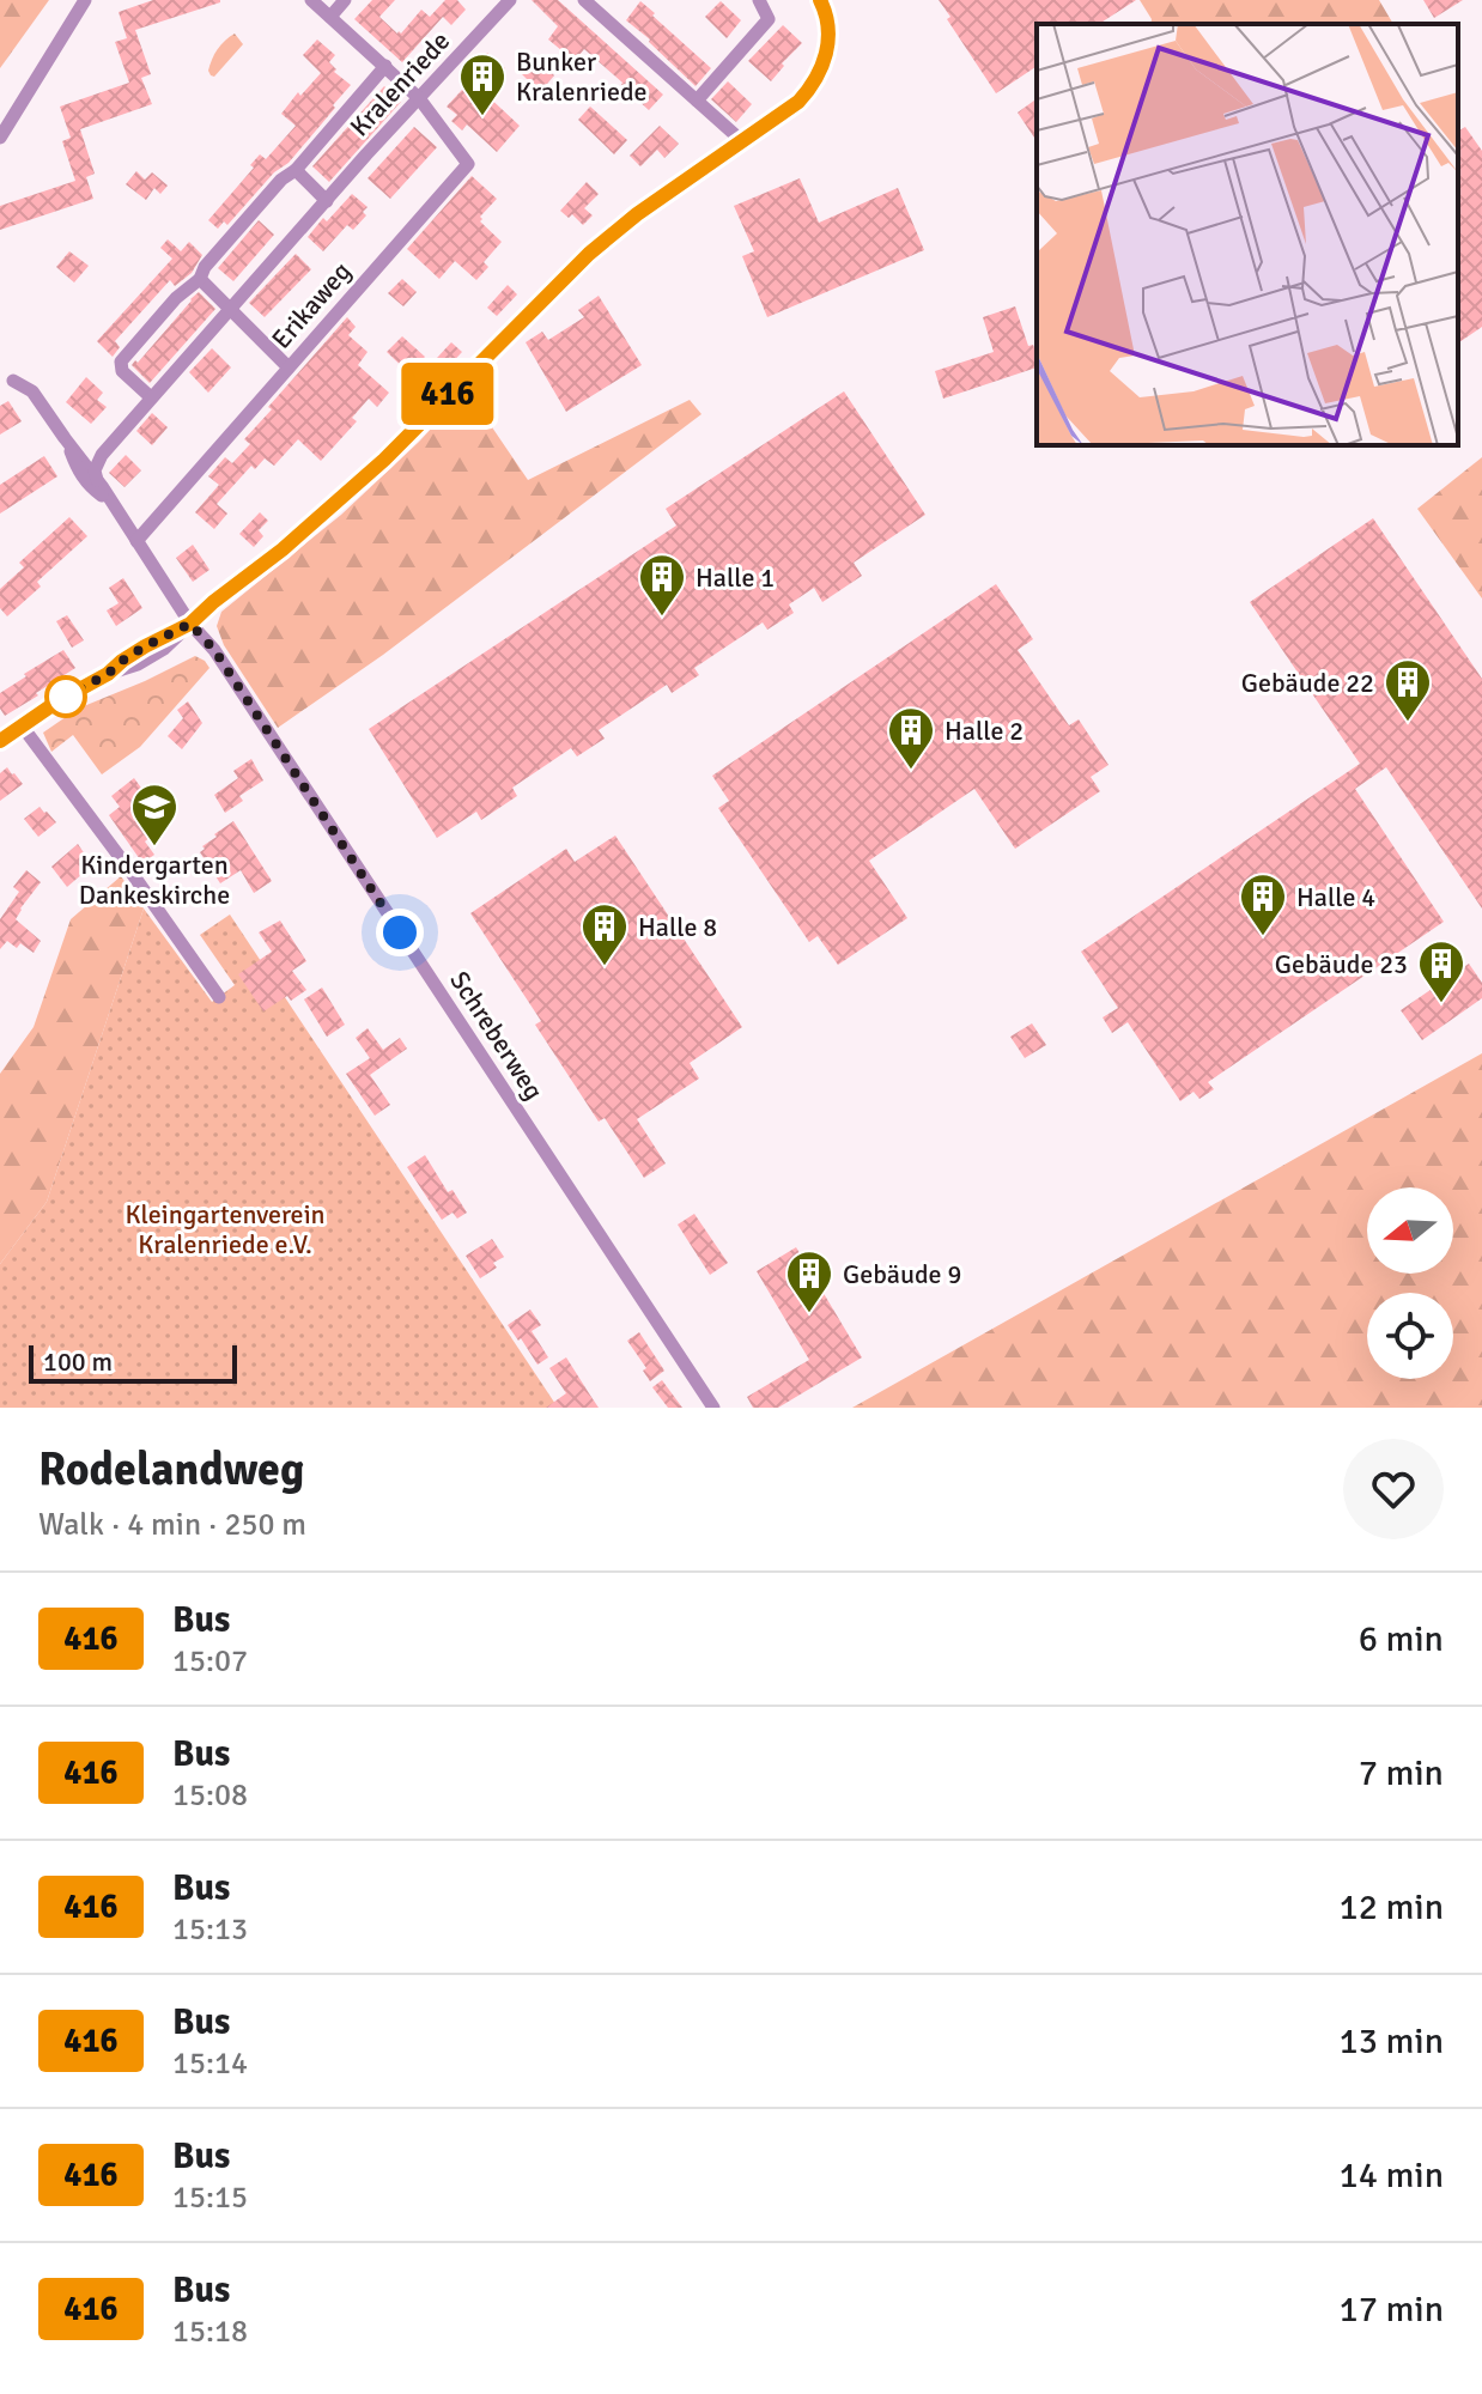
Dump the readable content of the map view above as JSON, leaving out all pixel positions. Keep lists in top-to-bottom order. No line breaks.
{"streets":{"street":["Kralenriede","Erikaweg","Schreberweg"]},"crossings":[["Kralenriede","Erikaweg"],["Kralenriede","Schreberweg"],["Erikaweg","Schreberweg"]],"parks":["Kleingartenverein Kralenriede e.V."],"places":{"building":["Bunker Kralenriede","Halle 1","Gebäude 22","Halle 2","Halle 4","Halle 8","Gebäude 23","Gebäude 9"],"school or university":["Kindergarten Dankeskirche"]},"lines":["bus line 416"],"scale_bar":"100 m","north":"left","page":{"on_map":"416","scale":"100 m","heading":["Rodelandweg","Walk · 4 min · 250 m"],"list":[{"mark":"416","name":"Bus","note":"15:07","value":"6 min"},{"mark":"416","name":"Bus","note":"15:08","value":"7 min"},{"mark":"416","name":"Bus","note":"15:13","value":"12 min"},{"mark":"416","name":"Bus","note":"15:14","value":"13 min"},{"mark":"416","name":"Bus","note":"15:15","value":"14 min"},{"mark":"416","name":"Bus","note":"15:18","value":"17 min"}]}}
